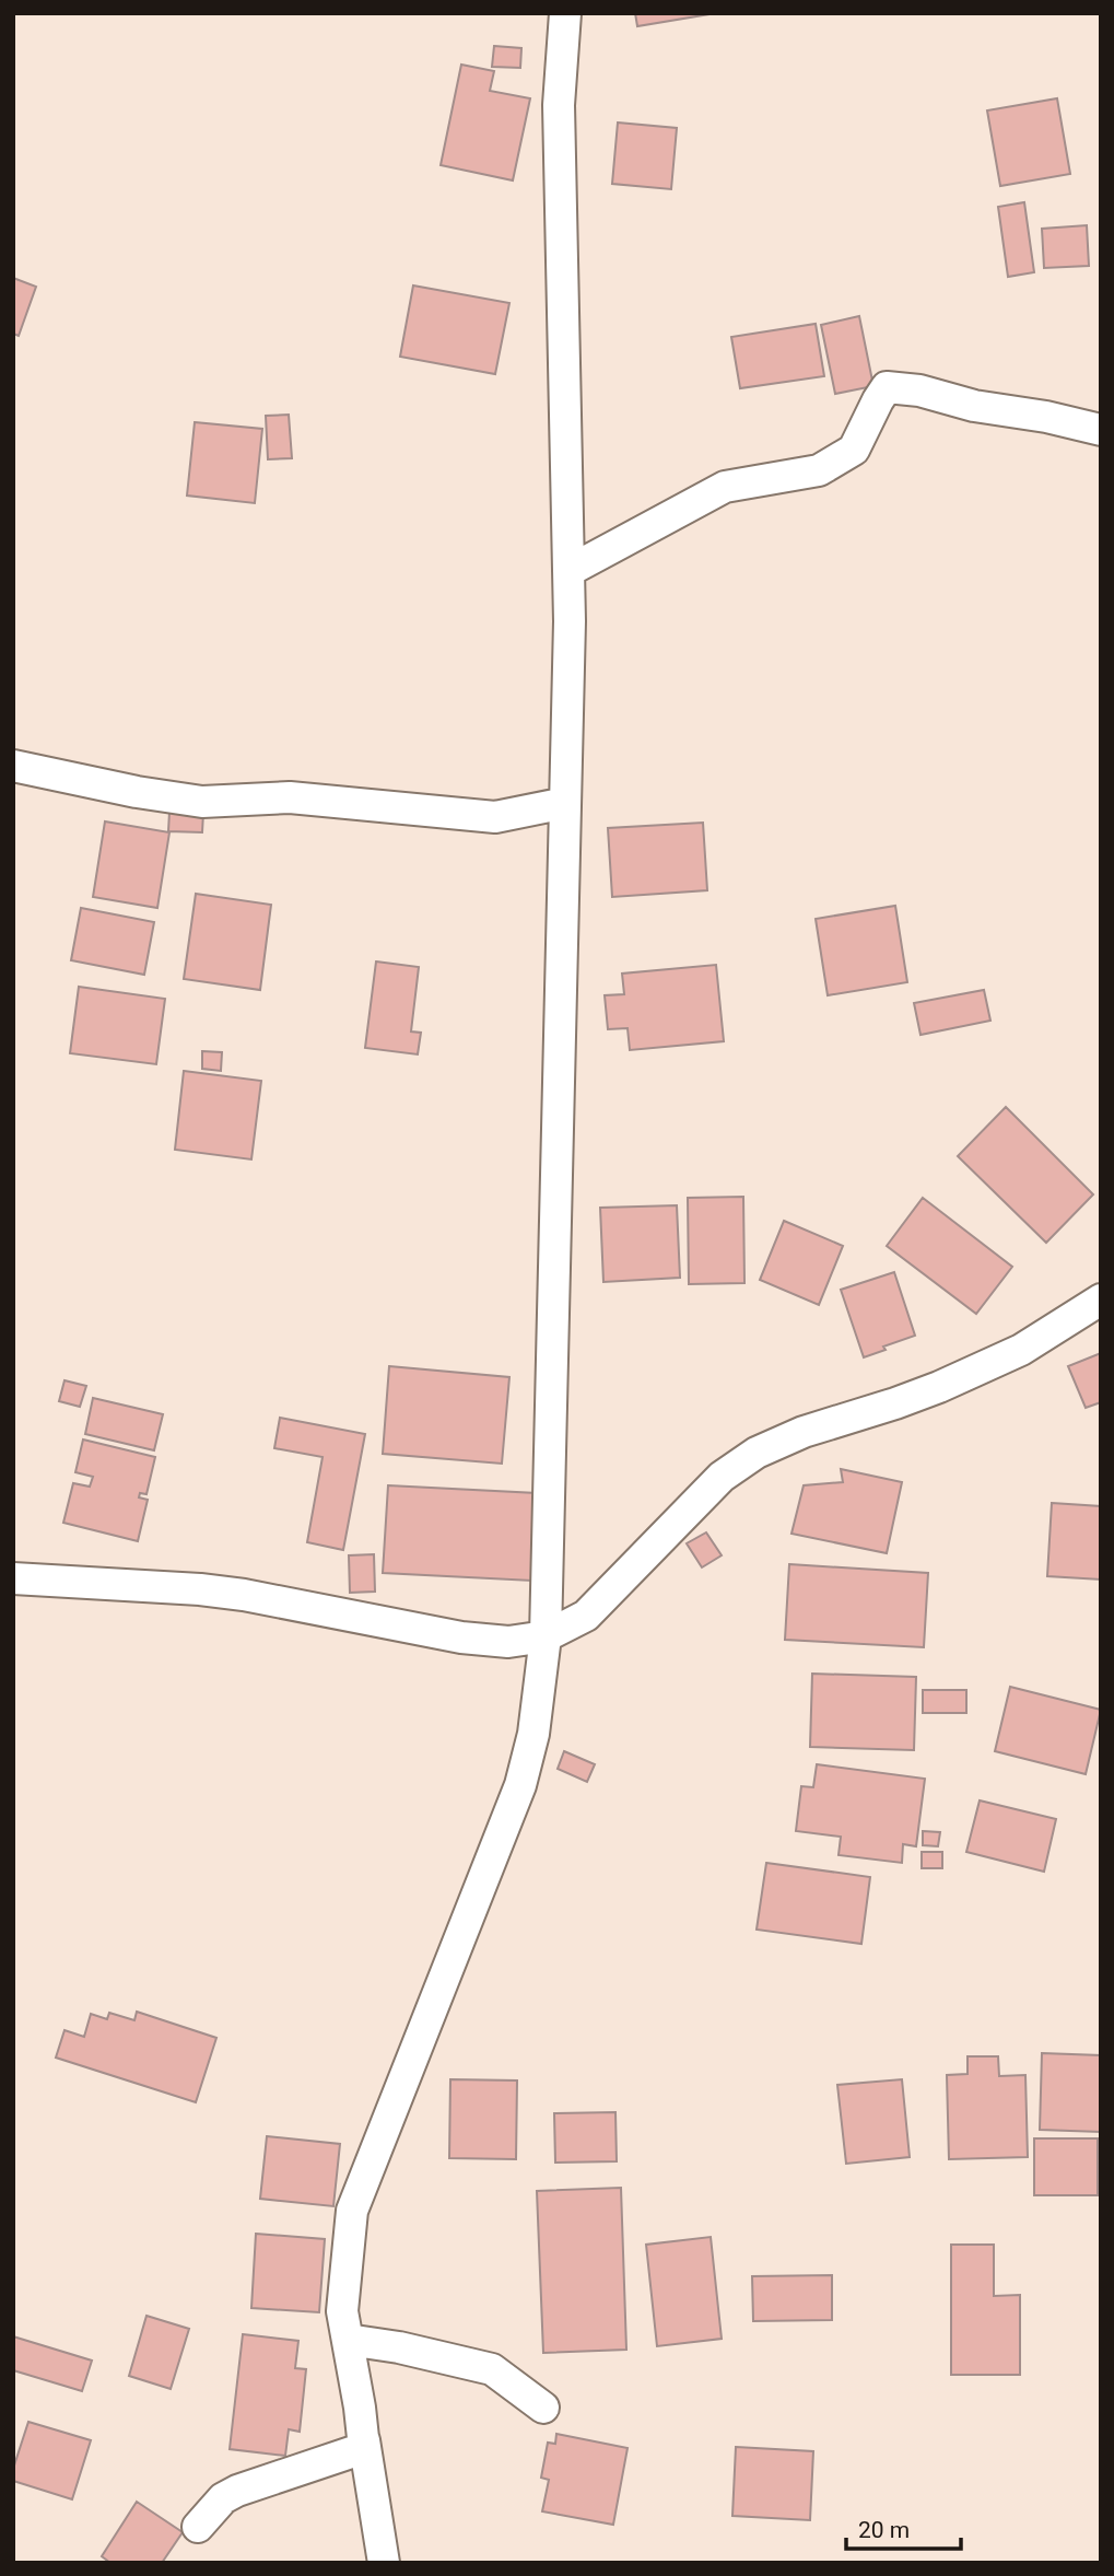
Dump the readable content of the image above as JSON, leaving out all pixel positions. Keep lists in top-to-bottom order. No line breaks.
{"scale_bar":"20 m"}
